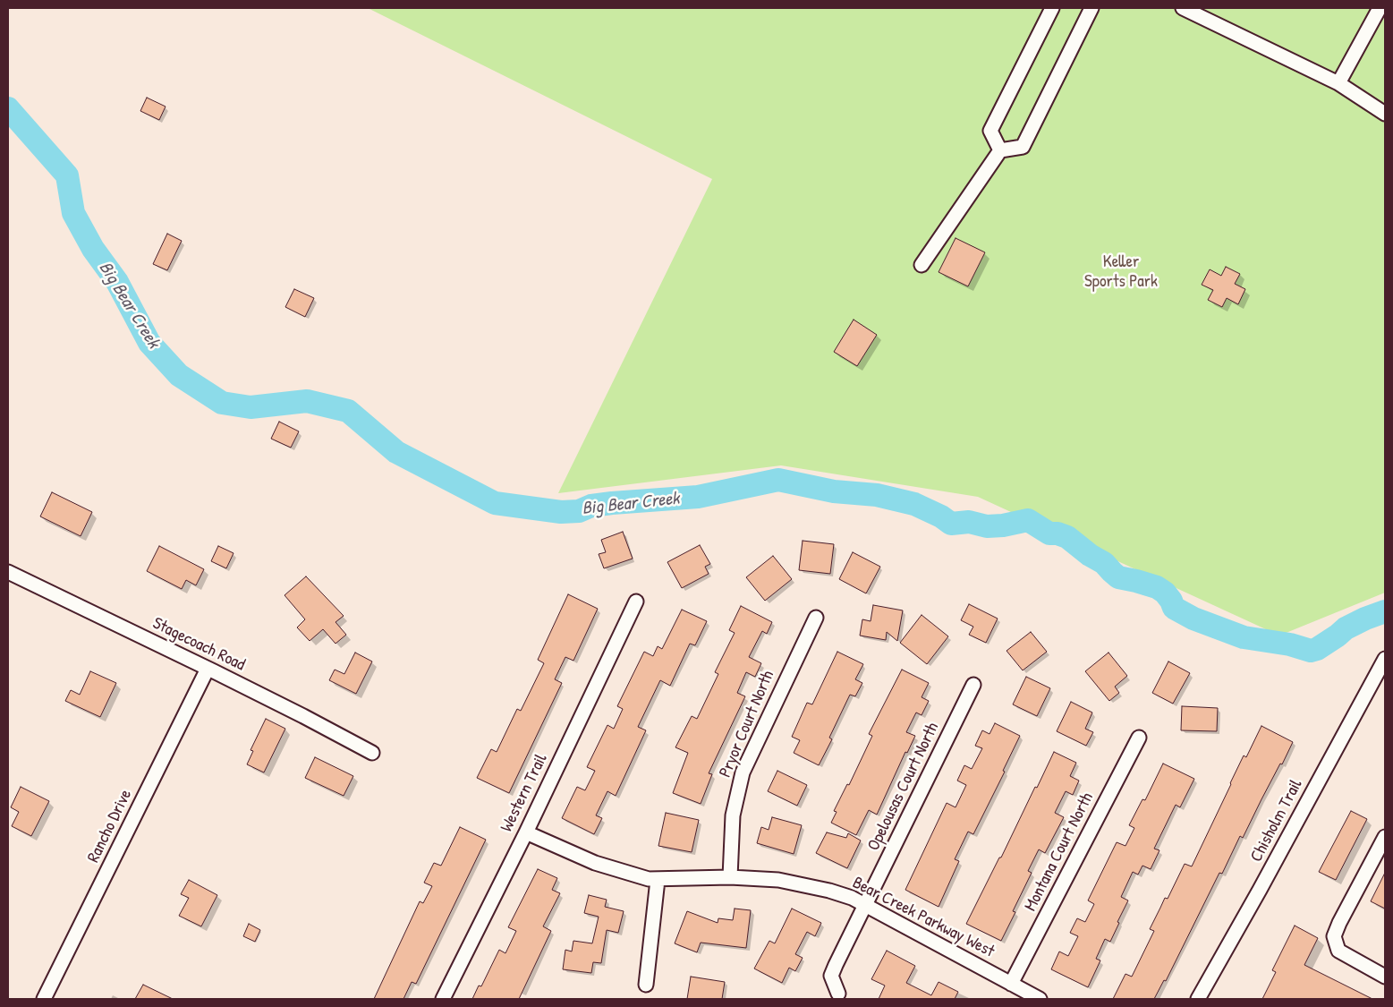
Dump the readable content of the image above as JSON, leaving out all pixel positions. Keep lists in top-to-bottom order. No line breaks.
{"streets":{"street":["Stagecoach Road","Pryor Court North","Opelousas Court North","Western Trail","Chisholm Trail","Rancho Drive","Montana Court North","Bear Creek Parkway West"]},"crossings":[["Stagecoach Road","Rancho Drive"],["Pryor Court North","Bear Creek Parkway West"],["Opelousas Court North","Bear Creek Parkway West"],["Western Trail","Bear Creek Parkway West"],["Montana Court North","Bear Creek Parkway West"]],"water":["Big Bear Creek"],"parks":["Keller Sports Park"]}
